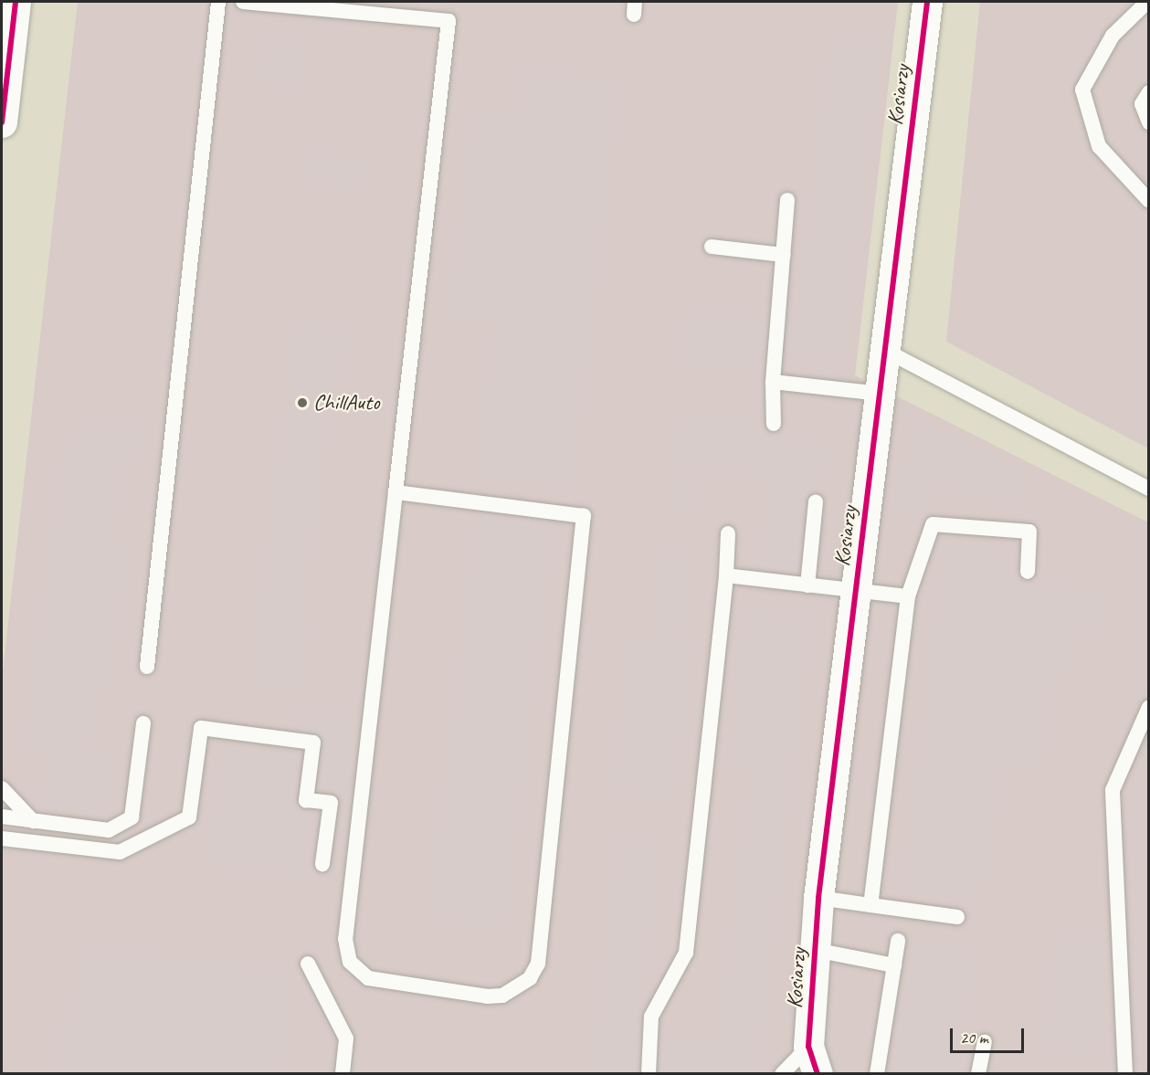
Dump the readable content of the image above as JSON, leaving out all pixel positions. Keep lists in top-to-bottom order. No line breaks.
{"streets":{"street":["Kosiarzy"]},"places":["ChillAuto"],"scale_bar":"20 m"}
